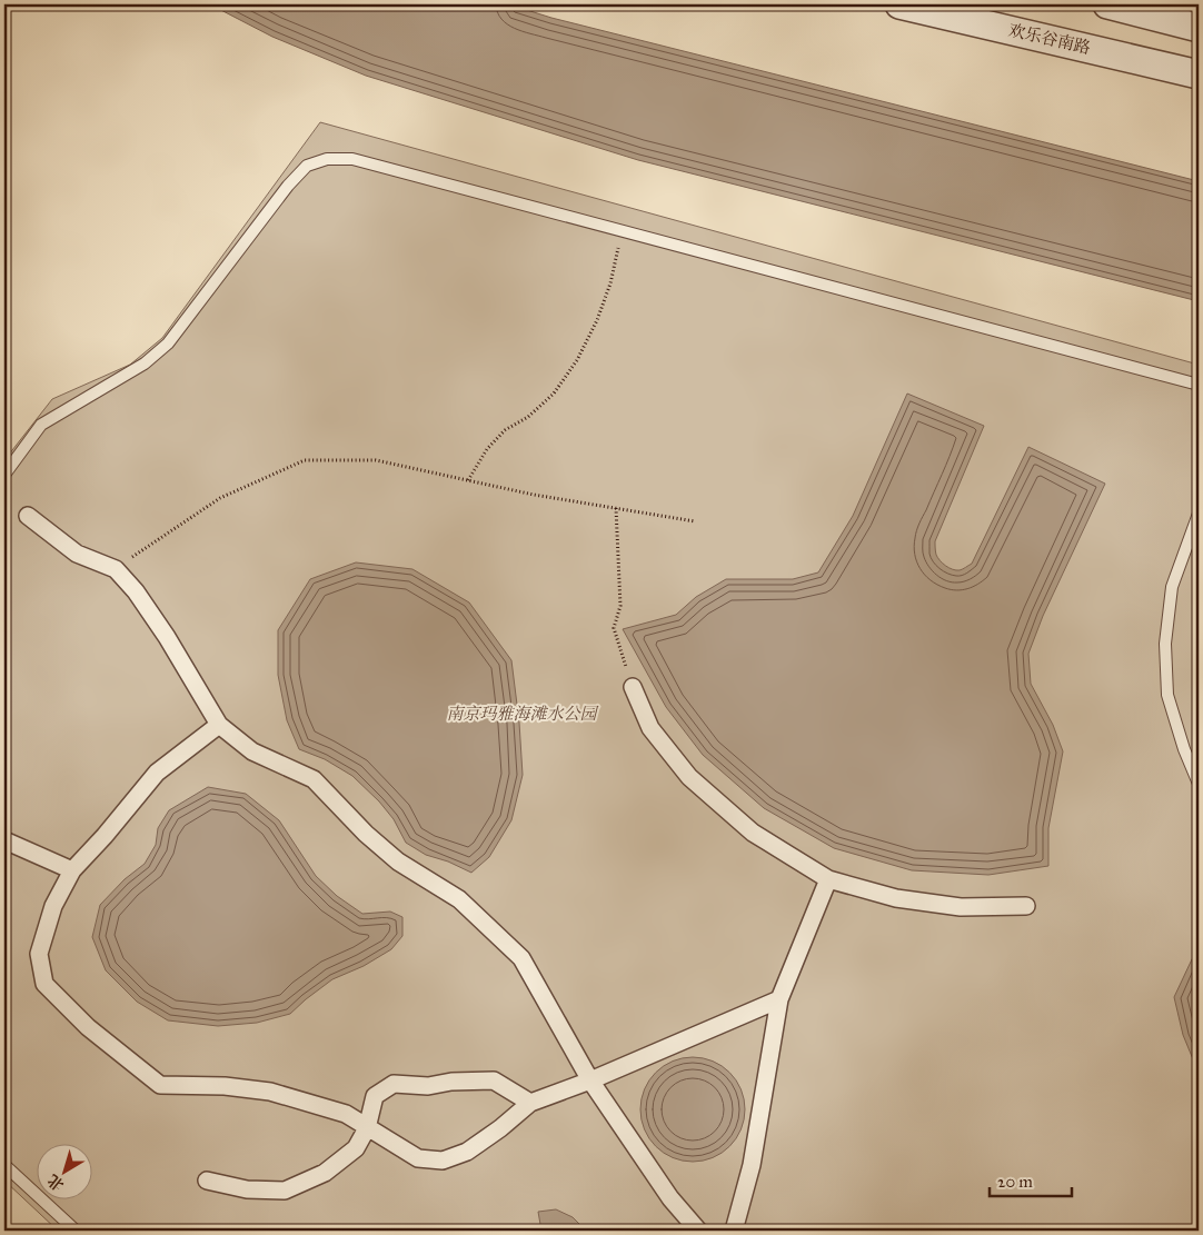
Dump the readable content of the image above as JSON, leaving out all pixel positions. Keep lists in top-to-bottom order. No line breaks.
{"streets":{"street":["欢乐谷南路"]},"parks":["南京玛雅海滩水公园"],"scale_bar":"20 m","north":"bottom left"}
